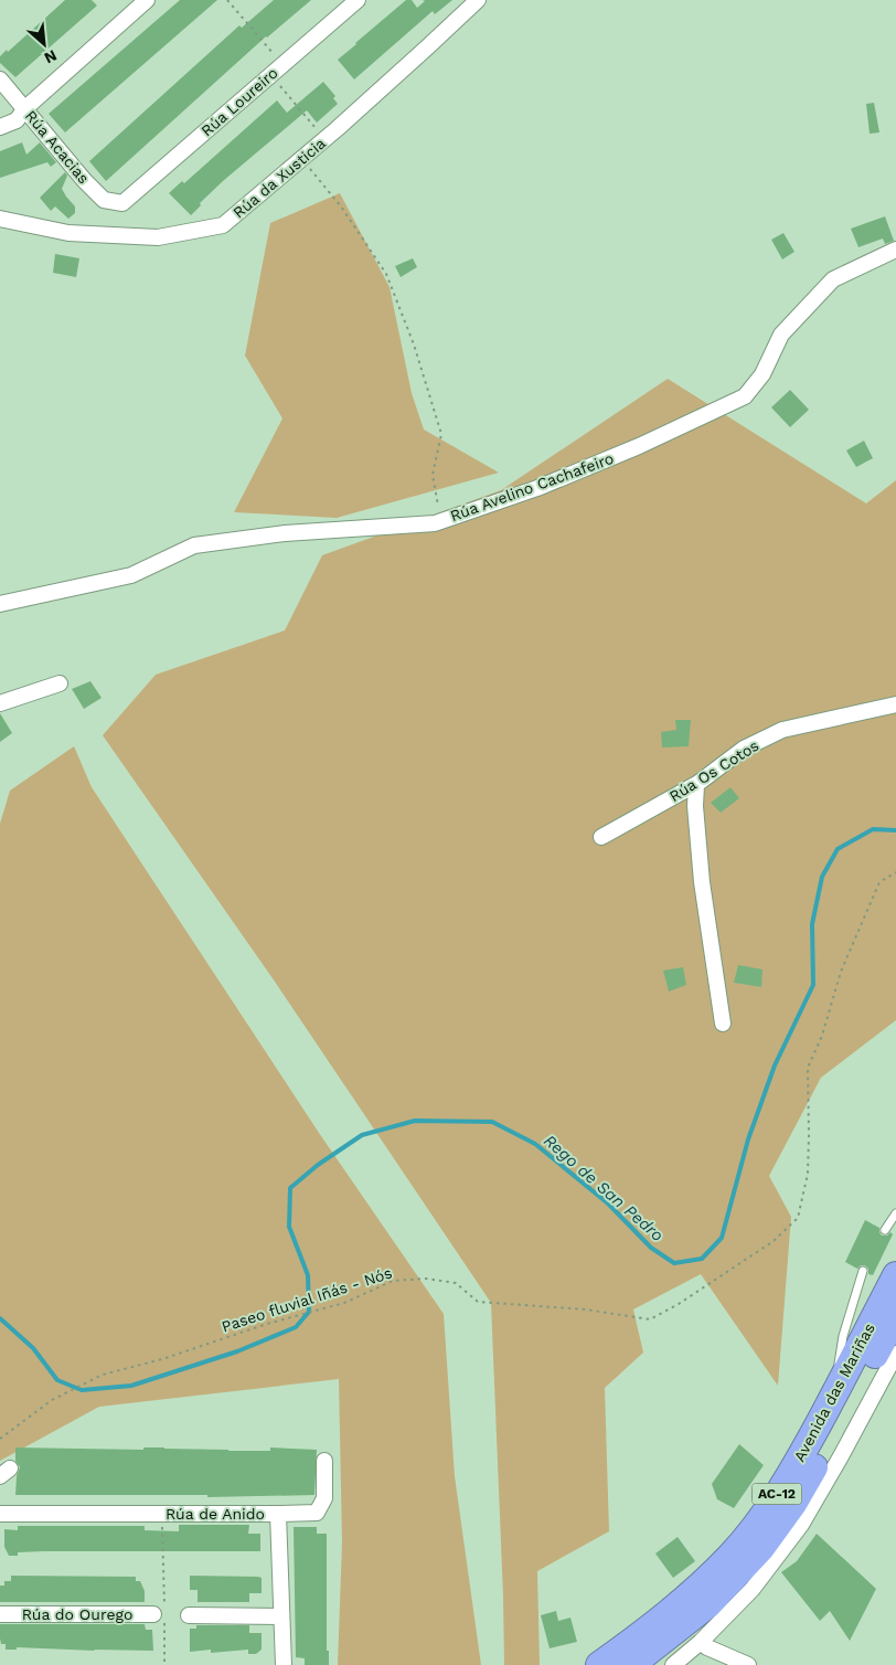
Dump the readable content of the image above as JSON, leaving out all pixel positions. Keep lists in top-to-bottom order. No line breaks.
{"streets":{"highway":["Avenida das Mariñas","AC-12"],"street":["Rúa Loureiro","Rúa Acacias","Rúa da Xusticia","Rúa Avelino Cachafeiro","Rúa Os Cotos","Rúa de Anido","Rúa do Ourego"],"path":["Paseo fluvial Iñás - Nós"]},"crossings":[["Rúa Loureiro","Rúa Acacias"]],"water":["Rego de San Pedro"],"north":"bottom right"}
